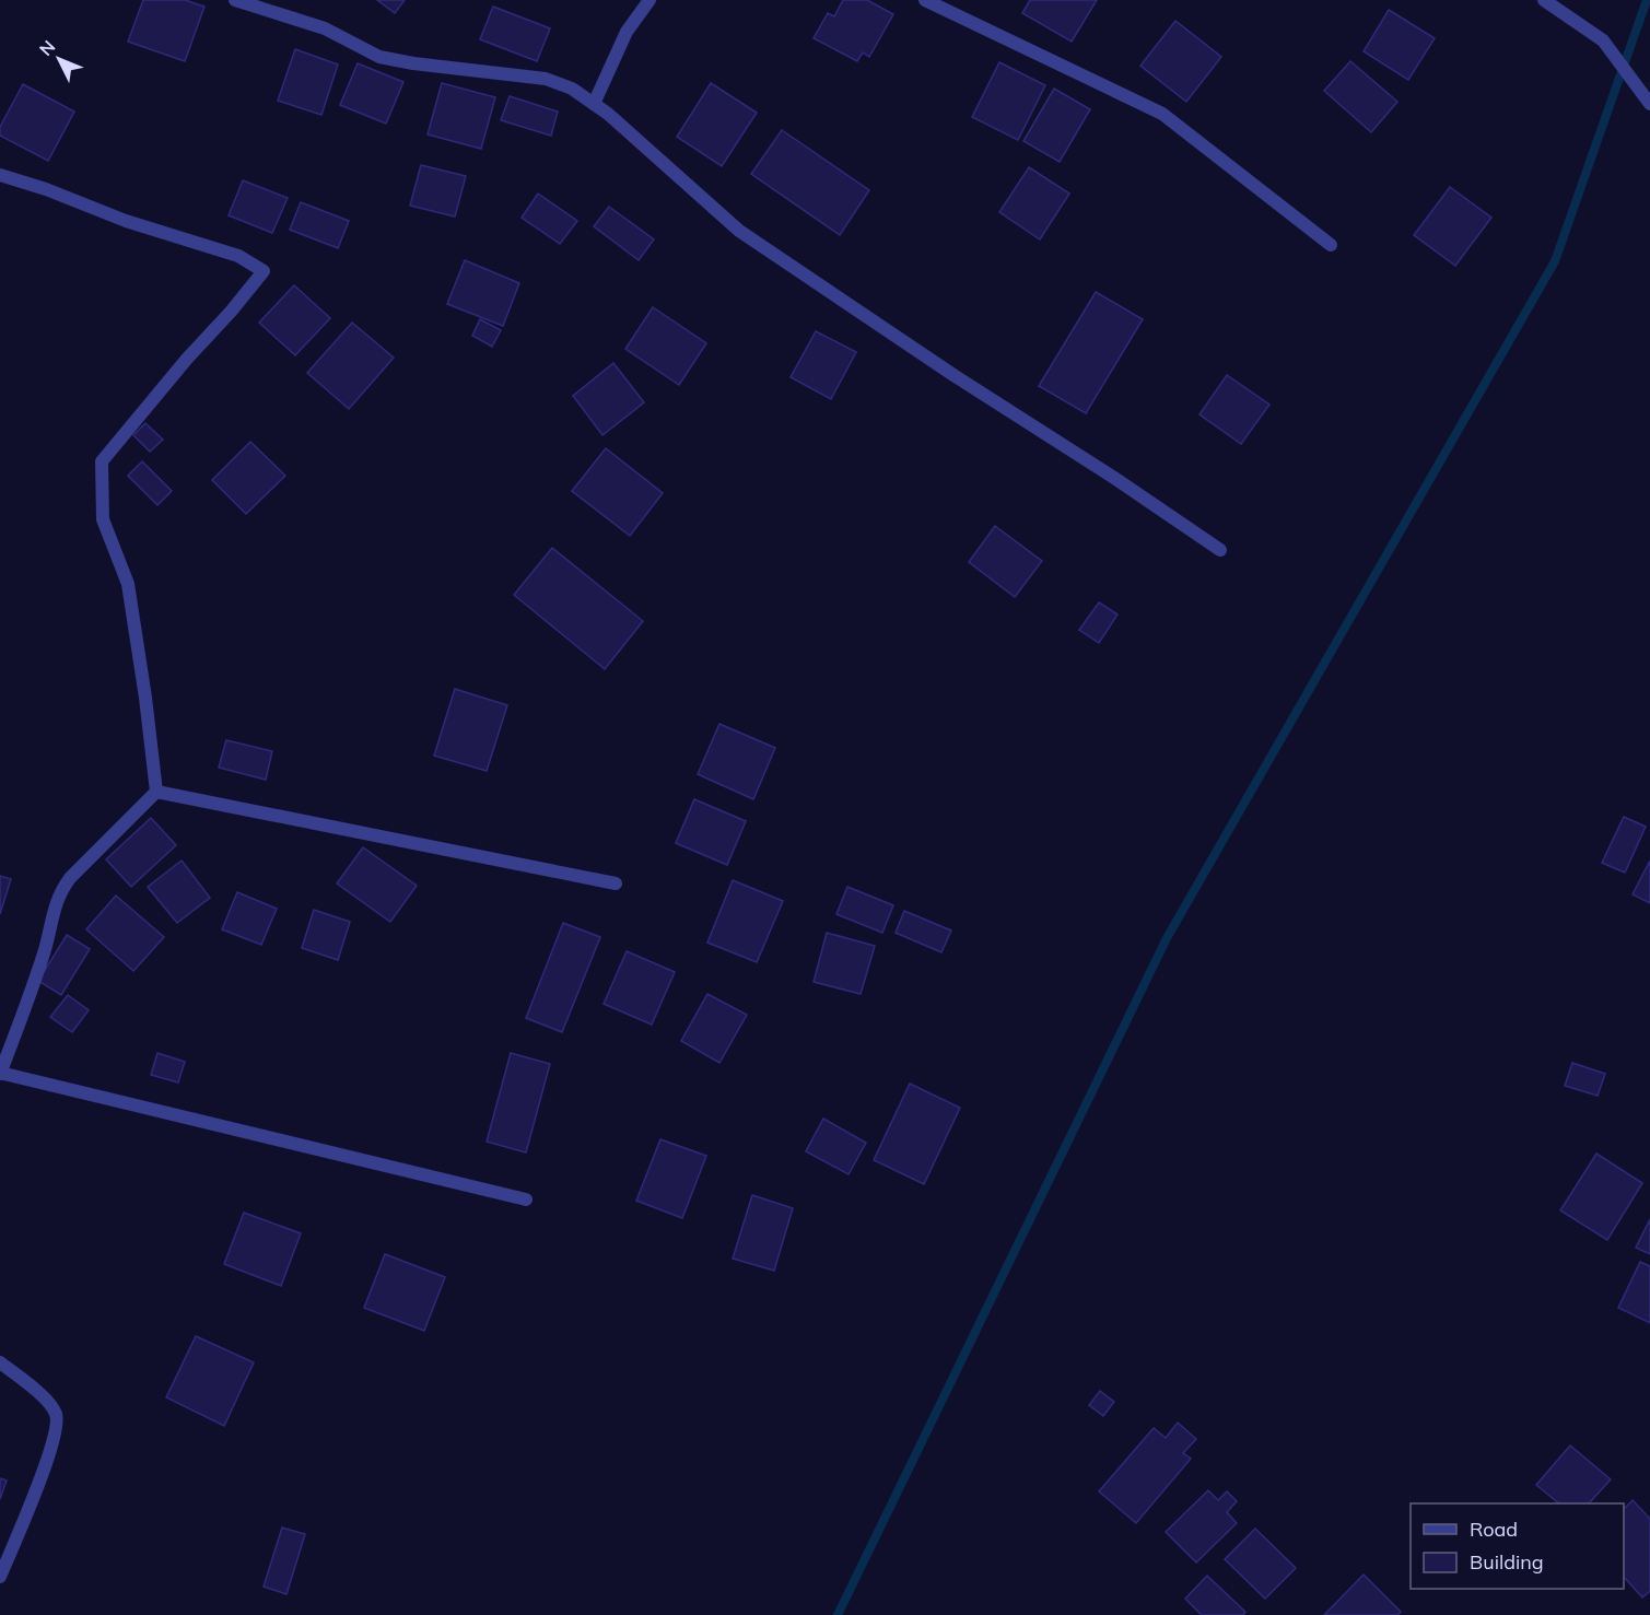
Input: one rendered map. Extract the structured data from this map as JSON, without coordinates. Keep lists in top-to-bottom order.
{
  "legend": ["Road", "Building"],
  "north": "top left"
}
